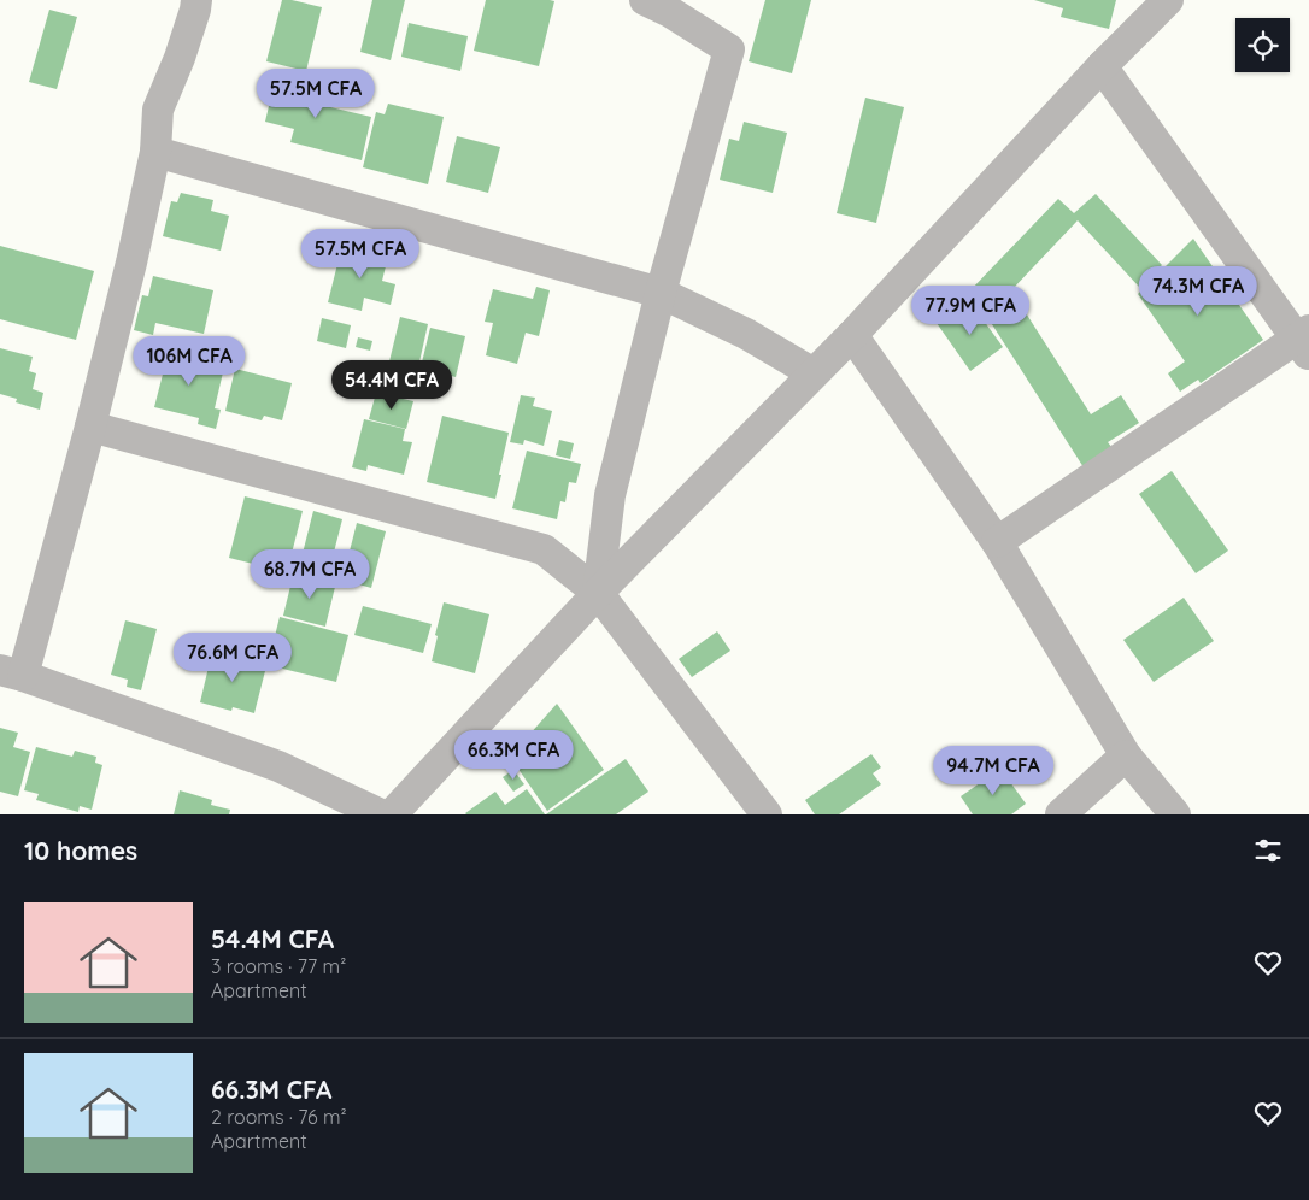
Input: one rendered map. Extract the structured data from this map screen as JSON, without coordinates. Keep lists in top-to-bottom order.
{
  "page": {
    "price": [
      "57.5M CFA",
      "57.5M CFA",
      "74.3M CFA",
      "77.9M CFA",
      "106M CFA",
      "54.4M CFA",
      "68.7M CFA",
      "76.6M CFA",
      "66.3M CFA",
      "94.7M CFA"
    ],
    "heading": "10 homes",
    "list": [
      {
        "name": "54.4M CFA",
        "note": "3 rooms · 77 m² · Apartment"
      },
      {
        "name": "66.3M CFA",
        "note": "2 rooms · 76 m² · Apartment"
      }
    ]
  }
}
